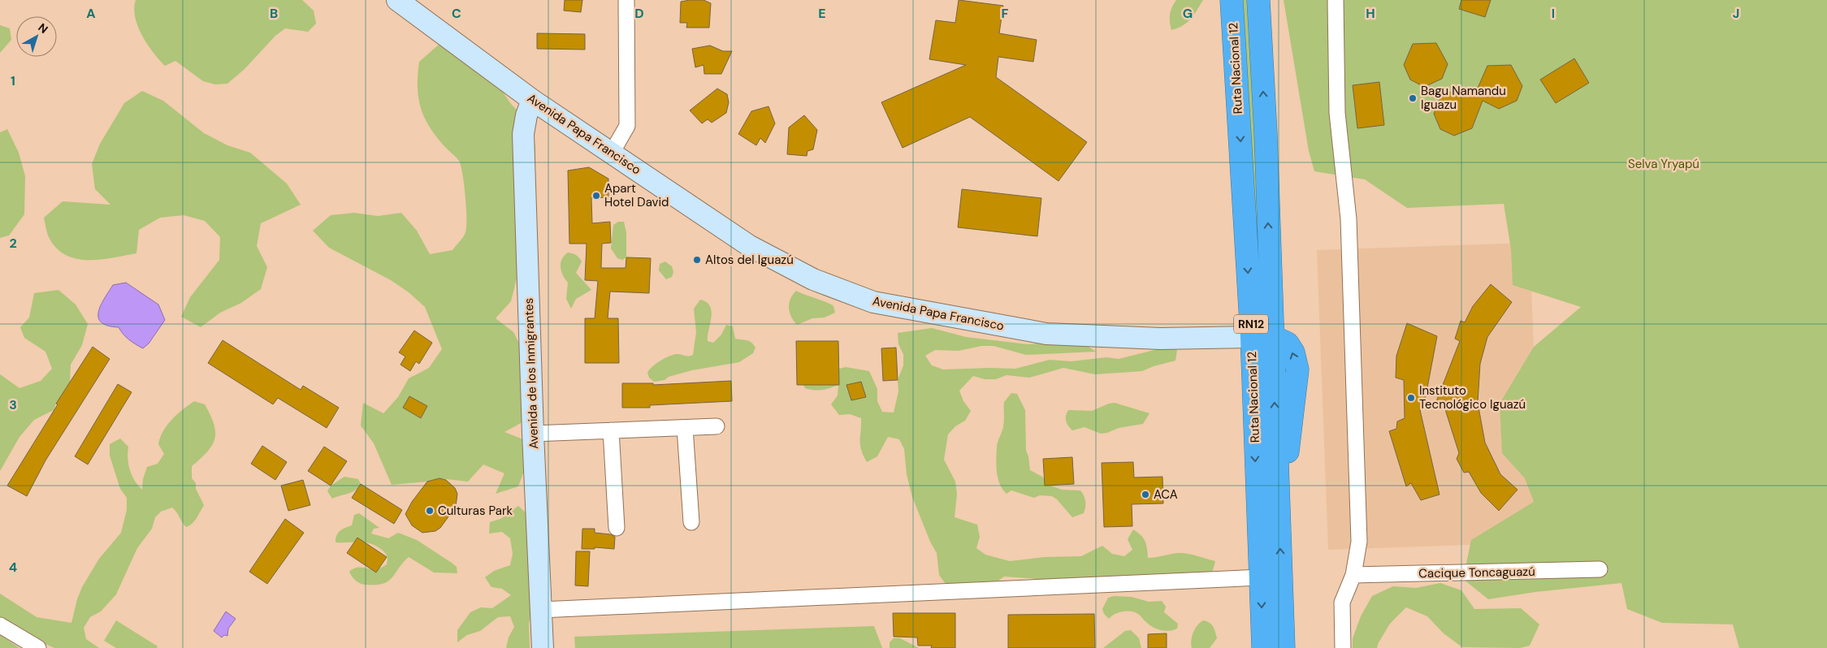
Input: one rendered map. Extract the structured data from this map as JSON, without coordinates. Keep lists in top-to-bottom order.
{
  "streets": {
    "highway": ["Ruta Nacional 12", "RN12"],
    "main road": ["Avenida Papa Francisco", "Avenida de los Inmigrantes"],
    "street": ["Cacique Toncaguazú"]
  },
  "crossings": [
    ["Ruta Nacional 12", "Avenida Papa Francisco"],
    ["Avenida Papa Francisco", "Avenida de los Inmigrantes"]
  ],
  "parks": ["Selva Yryapú"],
  "places": [
    "Bagu Namandu Iguazu",
    "Apart Hotel David",
    "Altos del Iguazú",
    "Instituto Tecnológico Iguazú",
    "ACA",
    "Culturas Park"
  ],
  "north": "top right",
  "grid": {
    "columns": [
      "A",
      "B",
      "C",
      "D",
      "E",
      "F",
      "G",
      "H",
      "I",
      "J"
    ],
    "rows": [
      "1",
      "2",
      "3",
      "4"
    ]
  }
}
